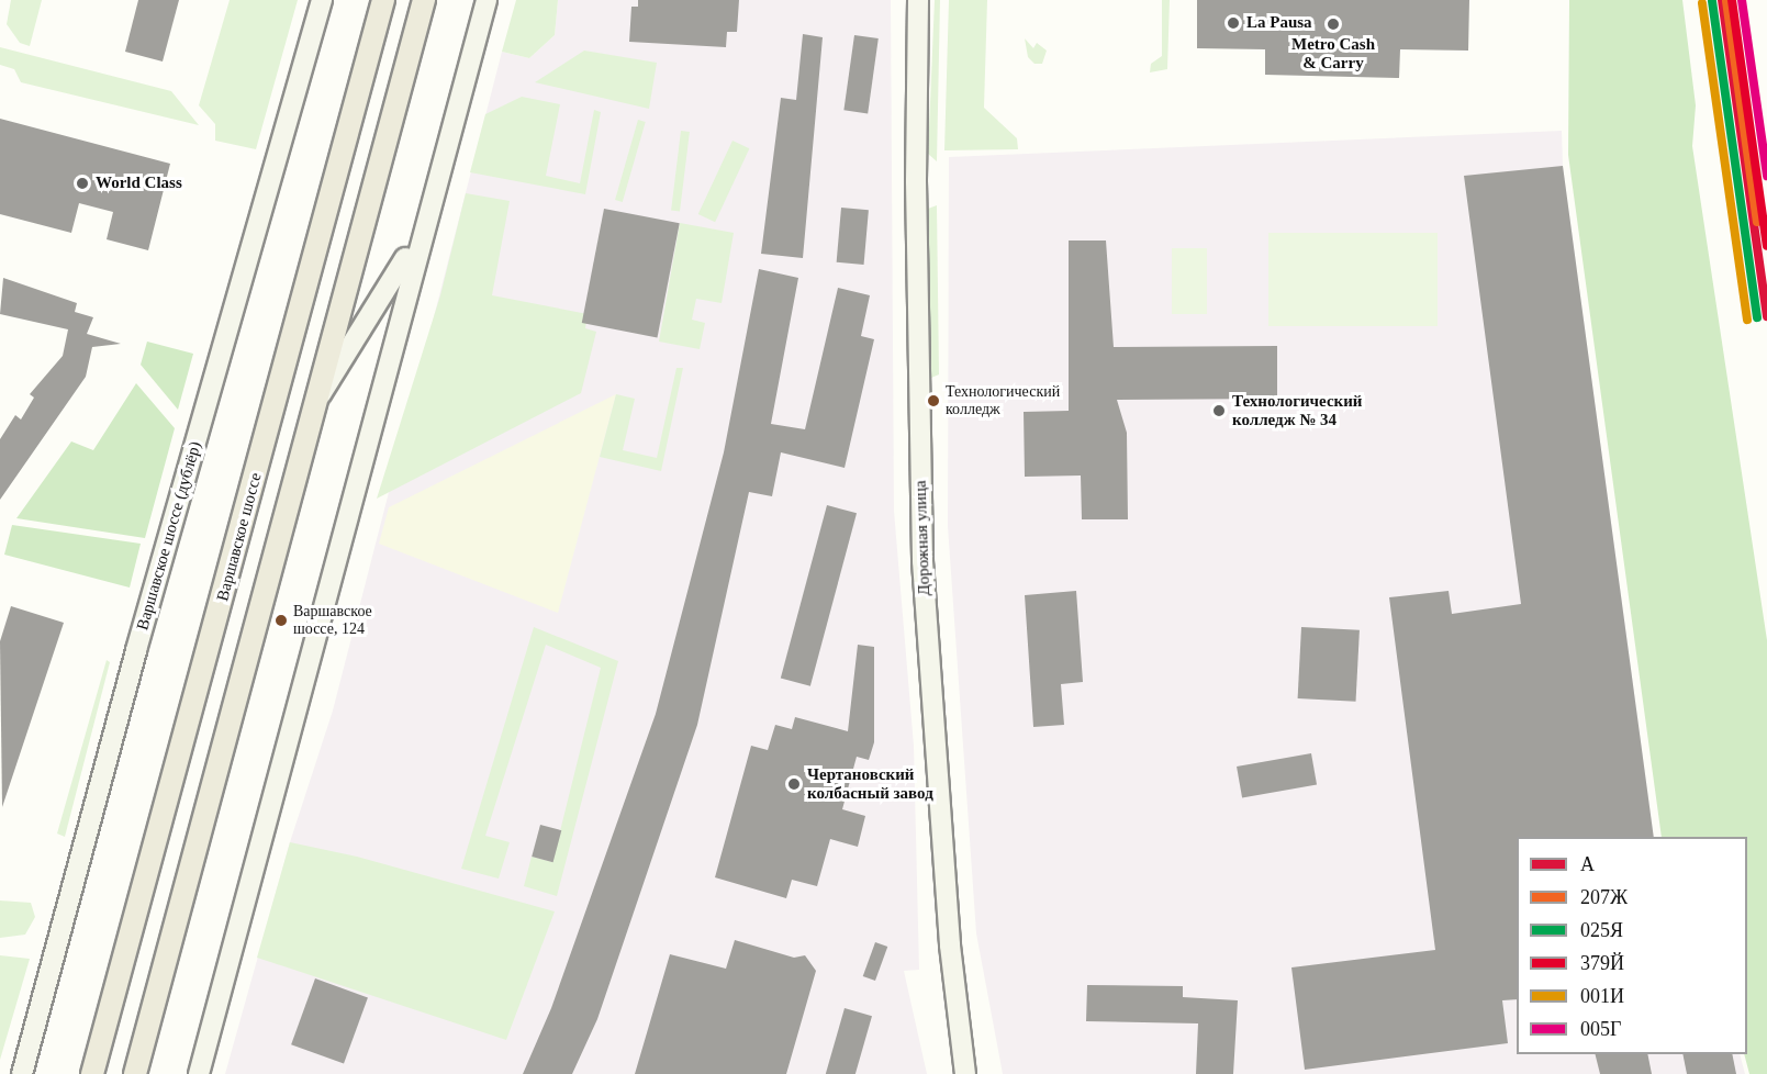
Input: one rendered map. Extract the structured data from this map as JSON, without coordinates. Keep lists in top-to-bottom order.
{
  "streets": {
    "main road": ["Варшавское шоссе (дублёр)", "Варшавское шоссе", "Дорожная улица"]
  },
  "places": [
    "La Pausa",
    "Metro Cash & Carry",
    "World Class",
    "Технологический колледж",
    "Технологический колледж № 34",
    "Варшавское шоссе, 124",
    "Чертановский колбасный завод"
  ],
  "lines": [
    "transit line A",
    "transit line 379Й",
    "transit line 005Г",
    "transit line 207Ж",
    "transit line 025Я",
    "transit line 001И"
  ],
  "legend": [
    "A",
    "207Ж",
    "025Я",
    "379Й",
    "001И",
    "005Г"
  ]
}
